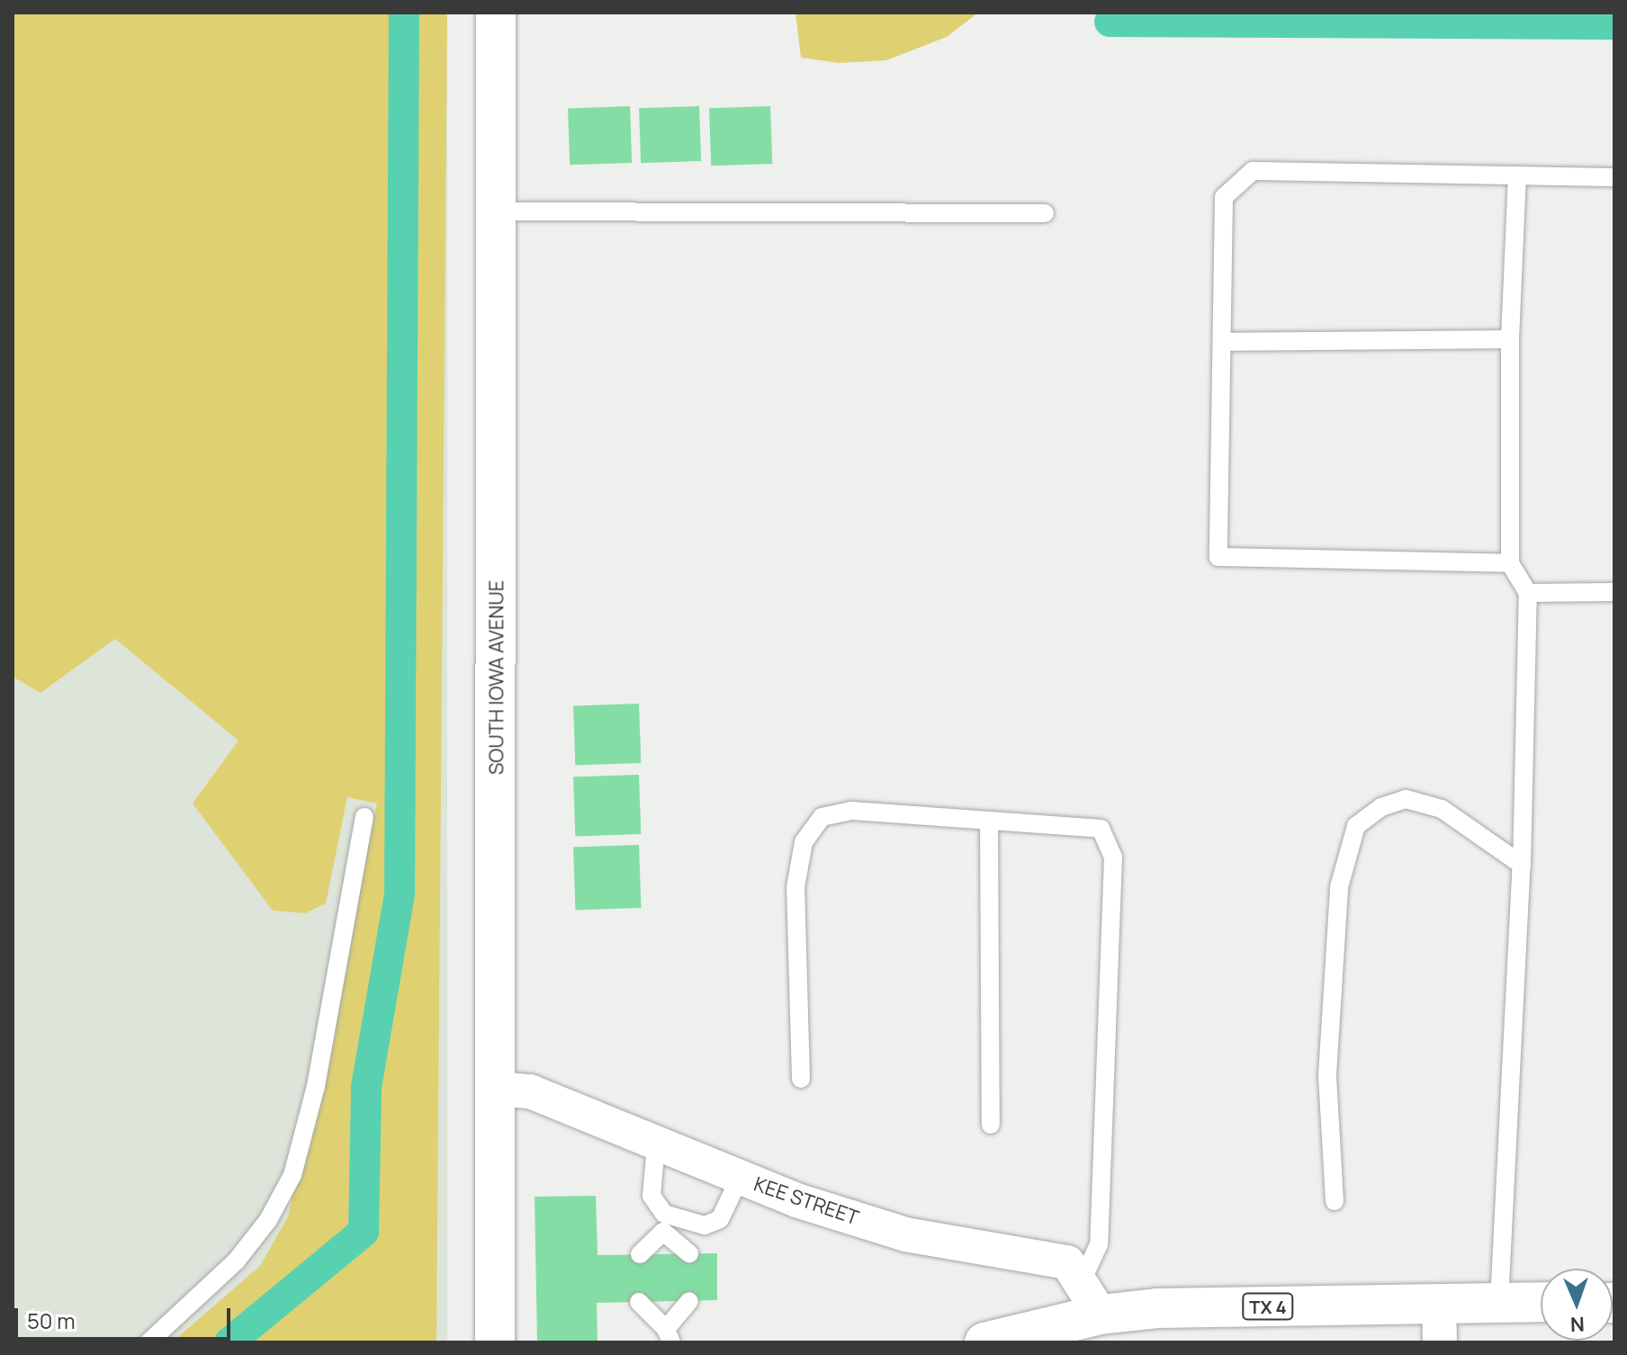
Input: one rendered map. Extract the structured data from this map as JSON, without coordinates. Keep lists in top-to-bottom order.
{
  "streets": {
    "street": ["SOUTH IOWA AVENUE", "KEE STREET", "TX 4"]
  },
  "crossings": [
    ["SOUTH IOWA AVENUE", "KEE STREET"],
    ["KEE STREET", "TX 4"]
  ],
  "scale_bar": "50 m",
  "north": "bottom"
}
